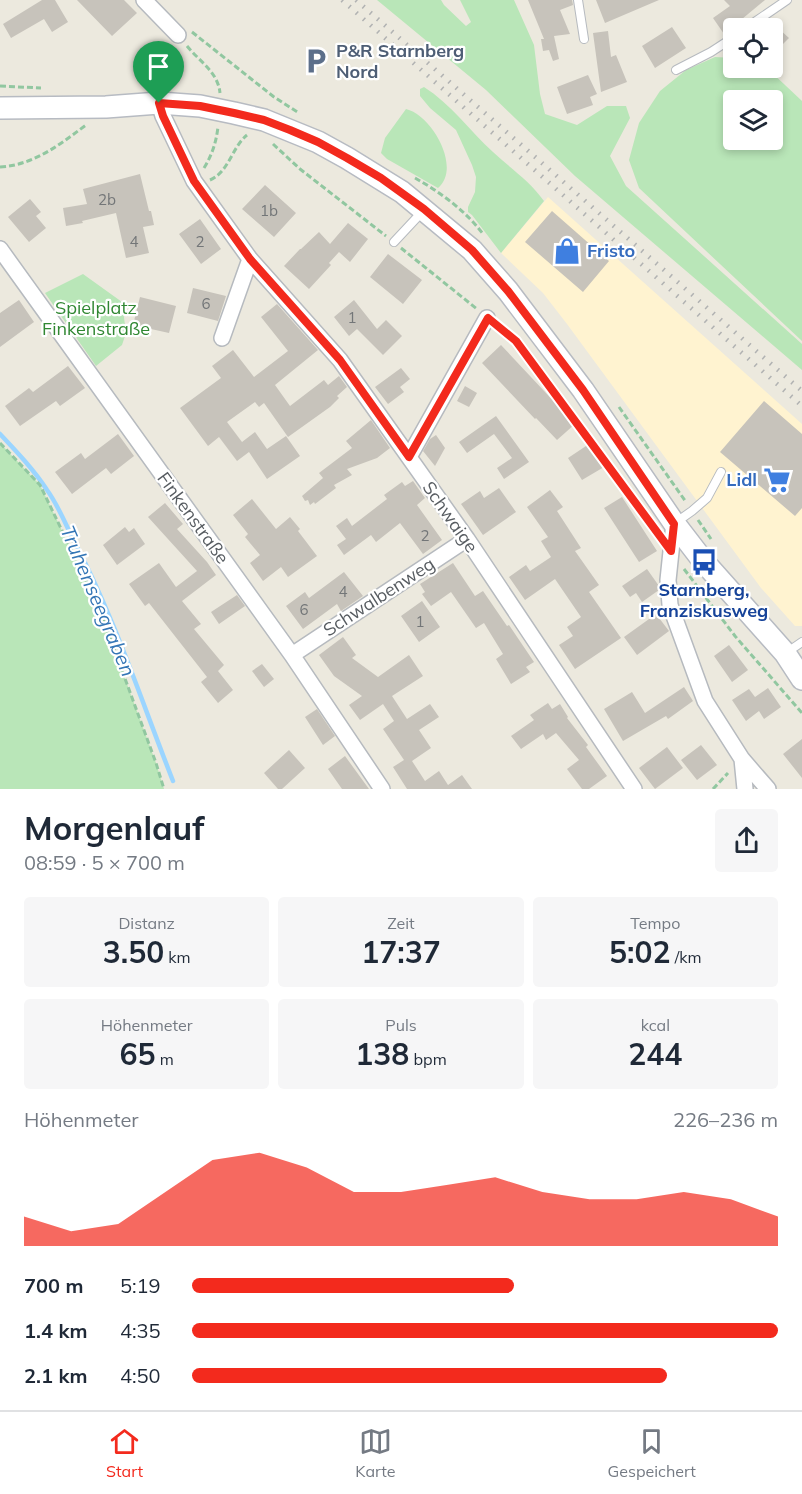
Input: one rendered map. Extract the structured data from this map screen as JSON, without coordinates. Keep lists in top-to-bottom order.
{
  "streets": {
    "street": ["Schwaige", "Finkenstraße", "Schwalbenweg"]
  },
  "crossings": [
    ["Schwaige", "Schwalbenweg"],
    ["Finkenstraße", "Schwalbenweg"]
  ],
  "water": ["Truhenseegraben"],
  "parks": ["Spielplatz Finkenstraße"],
  "places": {
    "parking": ["P&R Starnberg Nord"],
    "shop": ["Fristo"],
    "supermarket": ["Lidl"],
    "bus stop": ["Starnberg, Franziskusweg"]
  },
  "house_numbers": [
    "2b",
    "1b",
    "4",
    "2",
    "6",
    "1",
    "2",
    "4",
    "6",
    "1"
  ],
  "page": {
    "heading": ["Morgenlauf", "08:59 · 5 × 700 m"],
    "stats": [
      ["Distanz", "3.50 km"],
      ["Zeit", "17:37"],
      ["Tempo", "5:02 /km"],
      ["Höhenmeter", "65 m"],
      ["Puls", "138 bpm"],
      ["kcal", "244"]
    ],
    "chart": ["Höhenmeter", "226–236 m"],
    "list": [
      {
        "name": "700 m",
        "note": "5:19"
      },
      {
        "name": "1.4 km",
        "note": "4:35"
      },
      {
        "name": "2.1 km",
        "note": "4:50"
      }
    ],
    "tabs": ["Start", "Karte", "Gespeichert"]
  }
}
